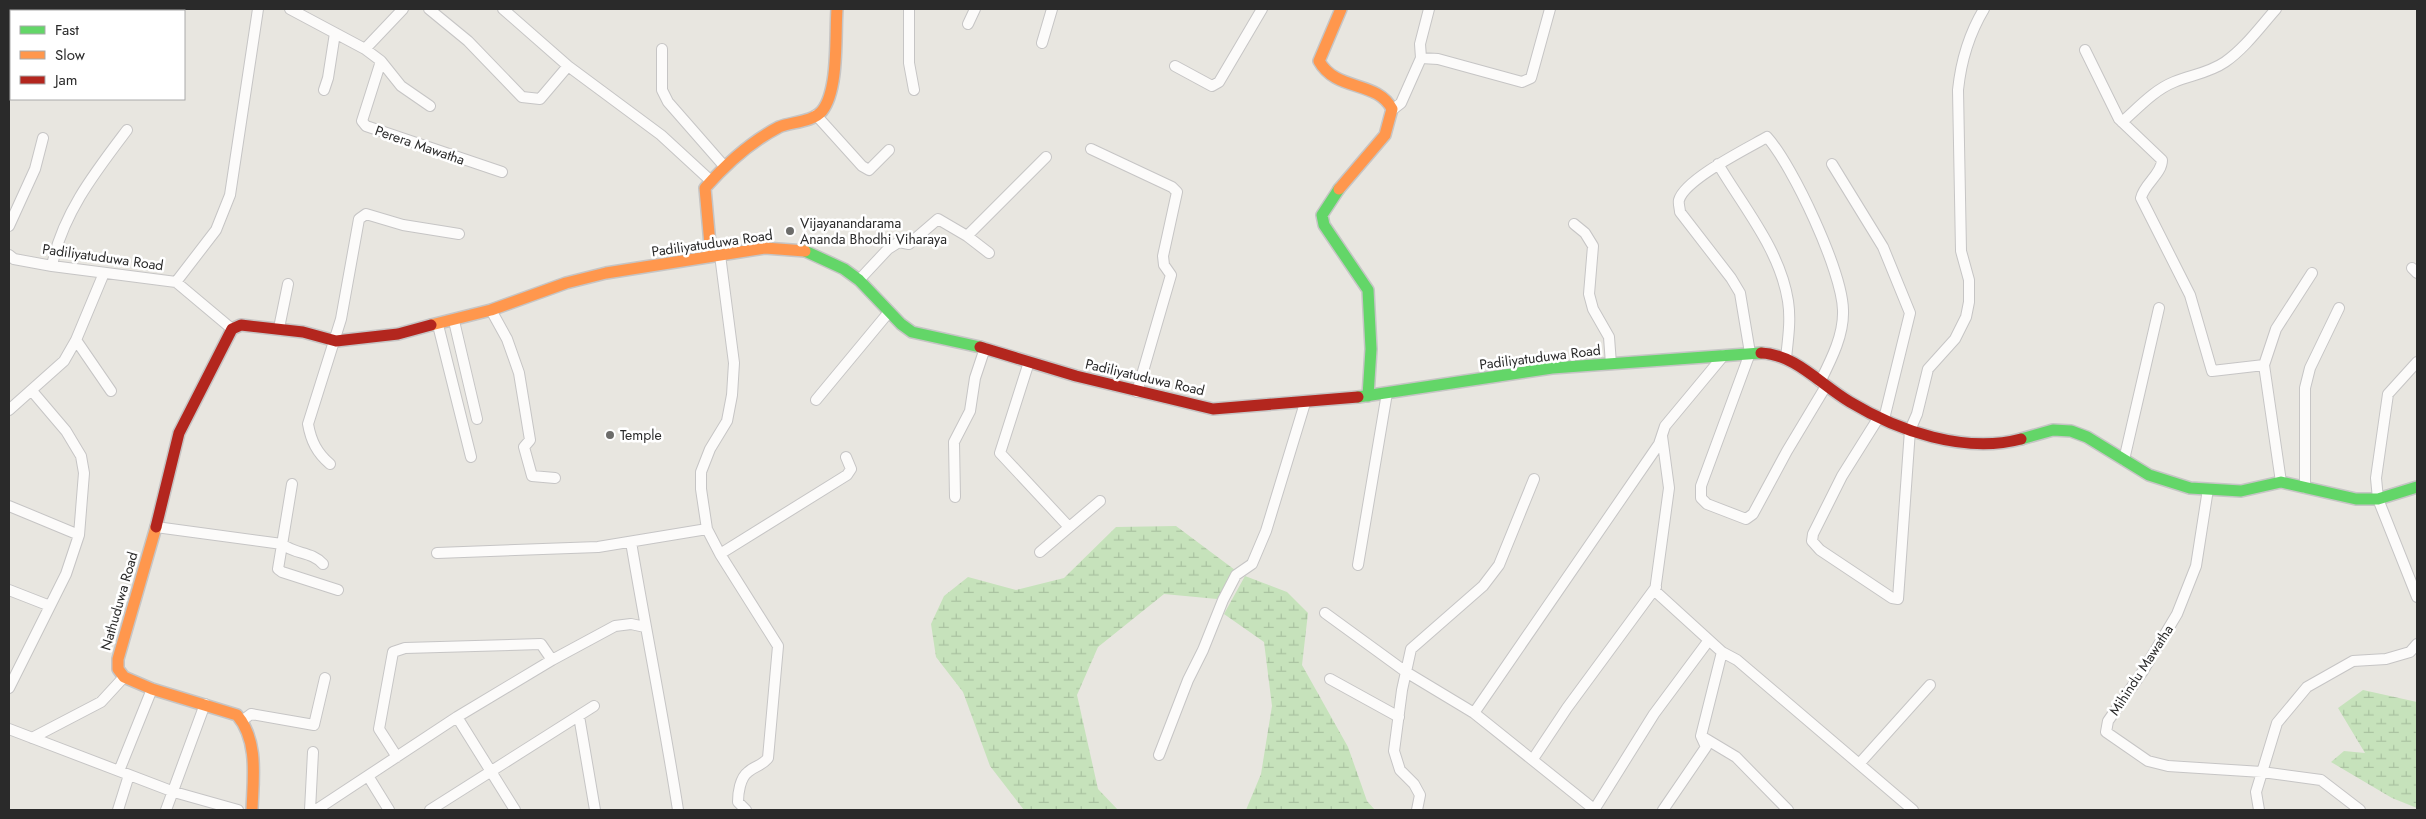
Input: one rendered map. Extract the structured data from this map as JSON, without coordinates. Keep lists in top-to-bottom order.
{
  "streets": {
    "street": [
      "Perera Mawatha",
      "Padiliyatuduwa Road",
      "Nathuduwa Road",
      "Mihindu Mawatha"
    ]
  },
  "crossings": [
    ["Padiliyatuduwa Road", "Nathuduwa Road"],
    ["Padiliyatuduwa Road", "Mihindu Mawatha"]
  ],
  "places": ["Vijayanandarama Ananda Bhodhi Viharaya", "Temple"],
  "legend": ["Fast", "Slow", "Jam"]
}
